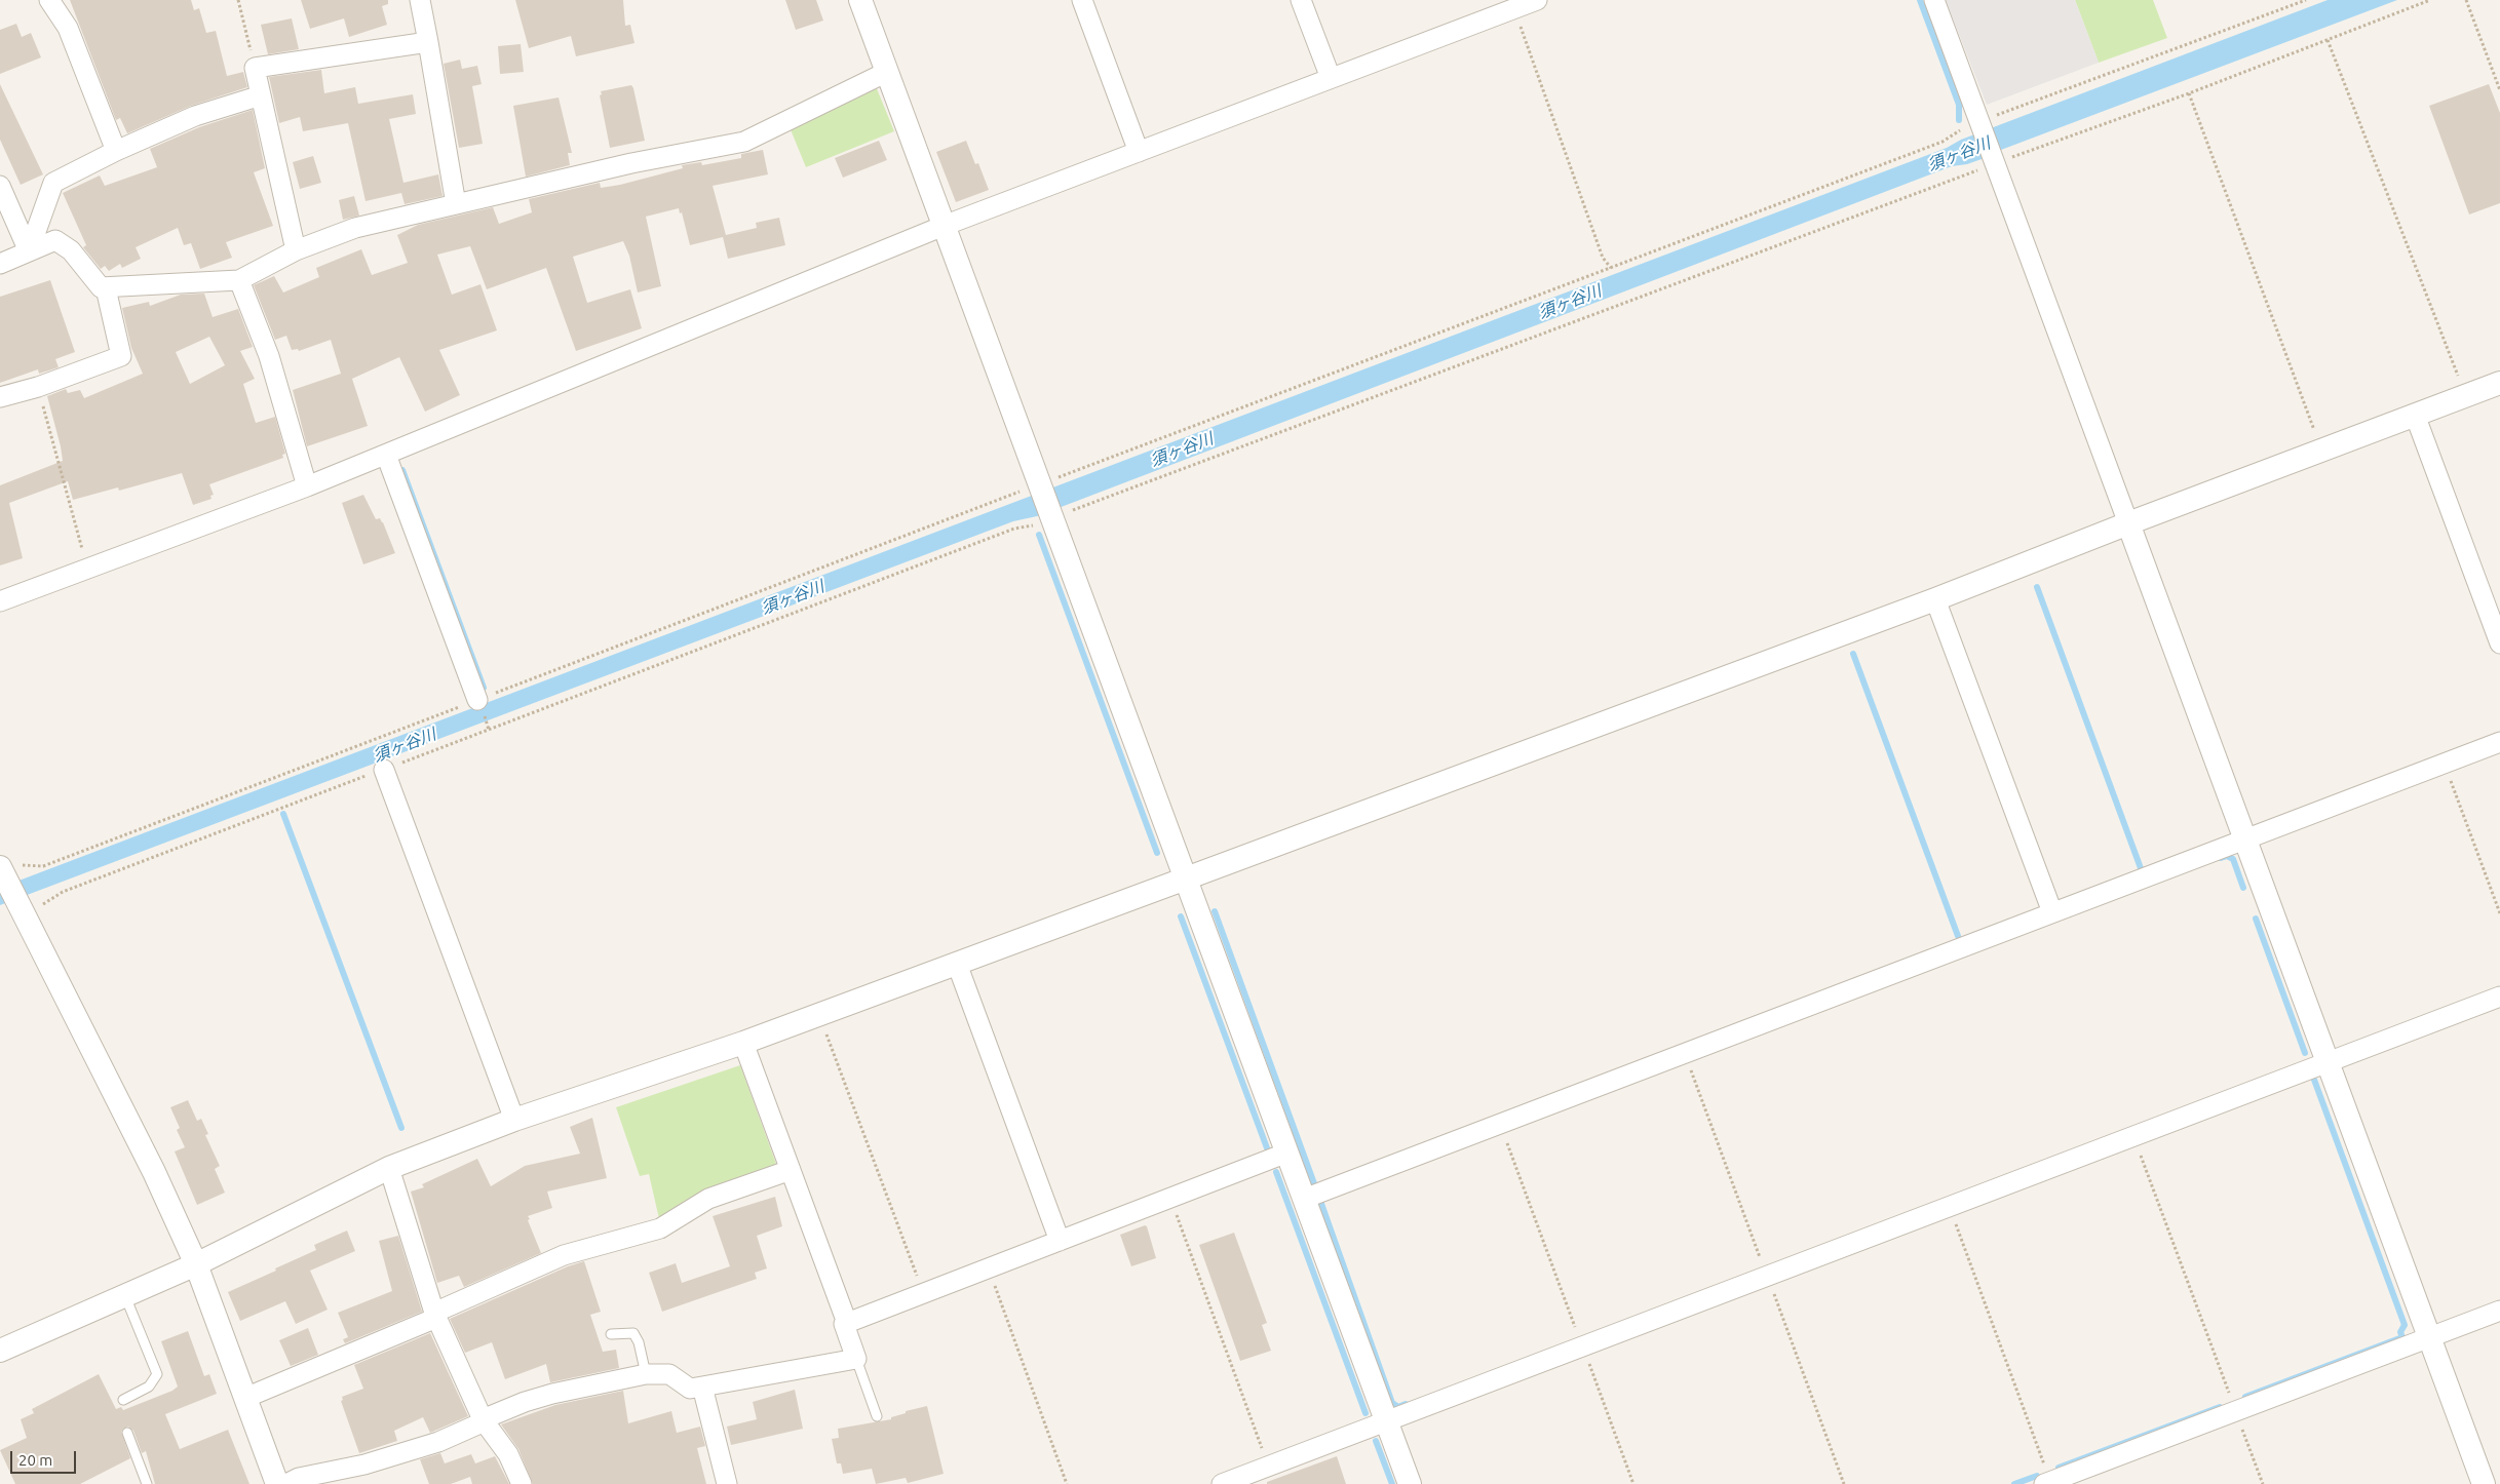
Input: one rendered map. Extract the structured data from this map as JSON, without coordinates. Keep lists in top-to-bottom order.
{
  "water": ["須ヶ谷川"],
  "scale_bar": "20 m"
}
